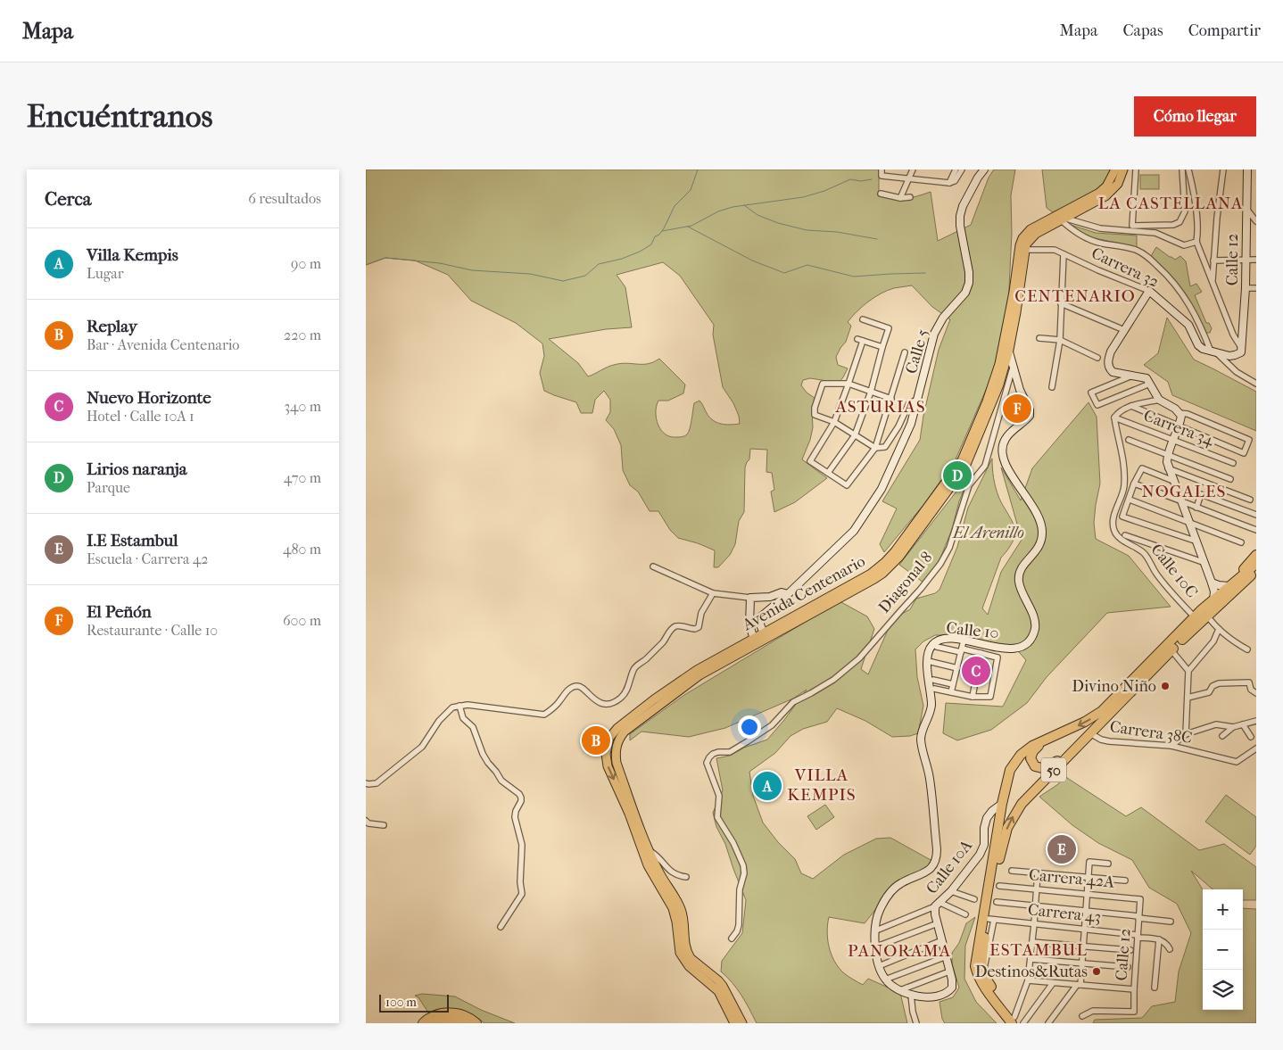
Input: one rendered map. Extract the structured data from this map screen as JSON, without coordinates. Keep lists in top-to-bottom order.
{
  "streets": {
    "highway": ["50"],
    "main road": ["Avenida Centenario"],
    "street": [
      "Calle 12",
      "Carrera 32",
      "Calle 5",
      "Carrera 34",
      "Calle 10C",
      "Diagonal 8",
      "Calle 10",
      "Carrera 38C",
      "Calle 10A",
      "Carrera 42A",
      "Carrera 43"
    ]
  },
  "crossings": [
    ["Calle 12", "Carrera 42A"],
    ["Calle 12", "Carrera 43"],
    ["Calle 5", "Avenida Centenario"],
    ["Carrera 34", "Calle 10C"],
    ["Calle 10C", "50"],
    ["Diagonal 8", "Calle 10"],
    ["Avenida Centenario", "Calle 10"],
    ["Calle 10", "Calle 10A"],
    ["Carrera 38C", "50"],
    ["50", "Calle 10A"],
    ["50", "Carrera 43"]
  ],
  "districts": [
    "LA CASTELLANA",
    "CENTENARIO",
    "ASTURIAS",
    "NOGALES",
    "VILLA KEMPIS",
    "ESTAMBUL",
    "PANORAMA"
  ],
  "parks": ["El Arenillo"],
  "places": ["Divino Niño", "Destinos&Rutas"],
  "scale_bar": "100 m",
  "page": {
    "header": "Mapa",
    "nav": ["Mapa", "Capas", "Compartir"],
    "buttons": "Cómo llegar",
    "title": "Encuéntranos",
    "heading": ["Cerca", "6 resultados"],
    "list": [
      {
        "mark": "A",
        "name": "Villa Kempis",
        "note": "Lugar",
        "value": "90 m"
      },
      {
        "mark": "B",
        "name": "Replay",
        "note": "Bar · Avenida Centenario",
        "value": "220 m"
      },
      {
        "mark": "C",
        "name": "Nuevo Horizonte",
        "note": "Hotel · Calle 10A 1",
        "value": "340 m"
      },
      {
        "mark": "D",
        "name": "Lirios naranja",
        "note": "Parque",
        "value": "470 m"
      },
      {
        "mark": "E",
        "name": "I.E Estambul",
        "note": "Escuela · Carrera 42",
        "value": "480 m"
      },
      {
        "mark": "F",
        "name": "El Peñón",
        "note": "Restaurante · Calle 10",
        "value": "600 m"
      }
    ],
    "pins": [
      "F",
      "D",
      "C",
      "B",
      "A",
      "E"
    ],
    "map_buttons": ["+", "−"],
    "scale": "100 m"
  }
}
